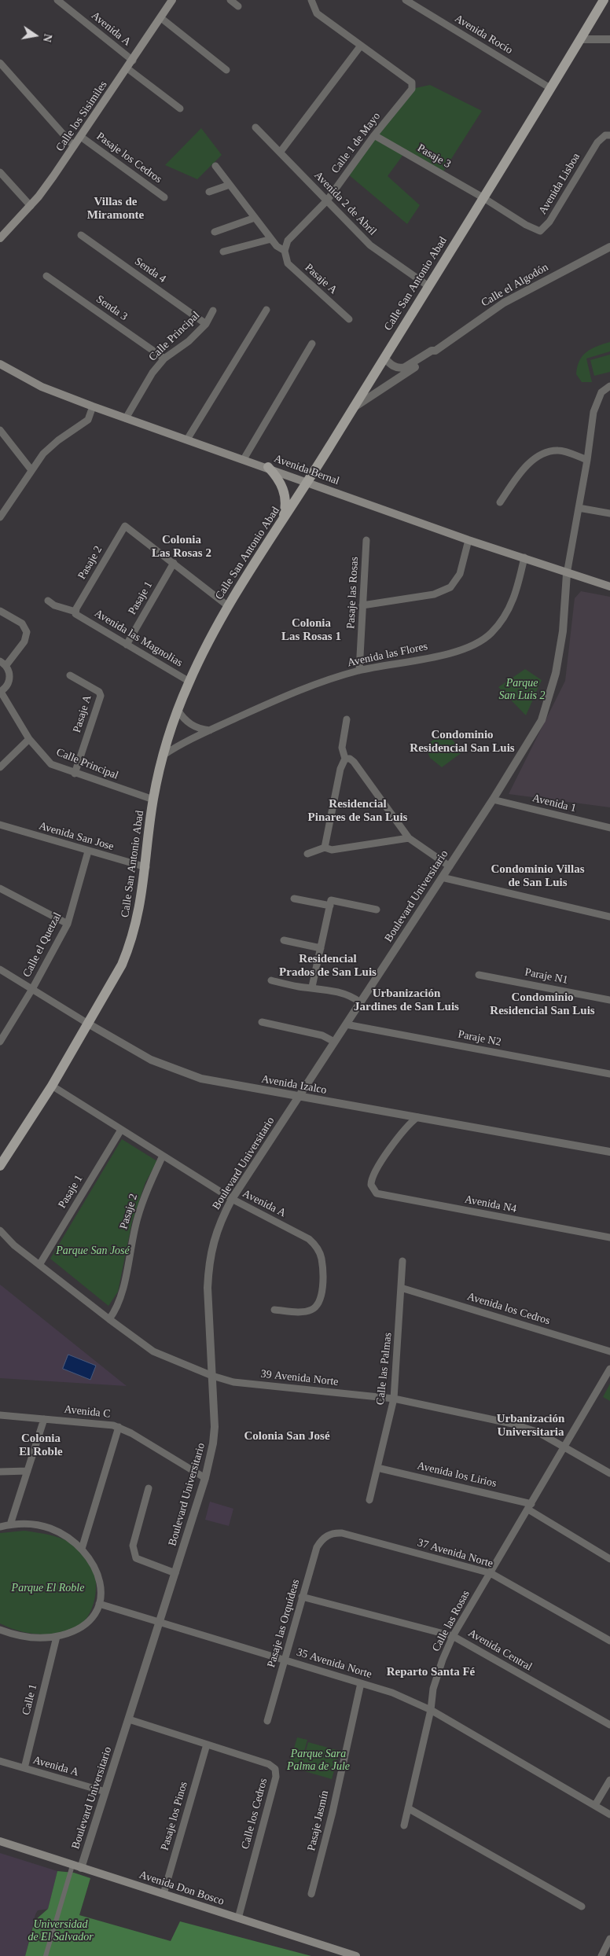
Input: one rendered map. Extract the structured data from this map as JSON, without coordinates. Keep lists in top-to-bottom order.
{
  "streets": {
    "main road": [
      "Calle los Sisimiles",
      "Calle San Antonio Abad",
      "Avenida Bernal",
      "Avenida Don Bosco"
    ],
    "street": [
      "Avenida A",
      "Avenida Rocío",
      "Calle 1 de Mayo",
      "Pasaje 3",
      "Pasaje los Cedros",
      "Avenida Lisboa",
      "Avenida 2 de Abril",
      "Senda 4",
      "Pasaje A",
      "Calle el Algodón",
      "Senda 3",
      "Calle Principal",
      "Pasaje 2",
      "Pasaje las Rosas",
      "Pasaje 1",
      "Avenida las Magnolias",
      "Avenida las Flores",
      "Avenida 1",
      "Avenida San Jose",
      "Boulevard Universitario",
      "Calle el Quetzal",
      "Paraje N1",
      "Paraje N2",
      "Avenida Izalco",
      "Avenida N4",
      "Avenida los Cedros",
      "Calle las Palmas",
      "39 Avenida Norte",
      "Avenida C",
      "Avenida los Lirios",
      "37 Avenida Norte",
      "Calle las Rosas",
      "Pasaje las Orquídeas",
      "Avenida Central",
      "35 Avenida Norte",
      "Calle 1",
      "Calle los Cedros",
      "Pasaje los Pinos",
      "Pasaje Jasmín"
    ]
  },
  "crossings": [
    ["Avenida A", "Calle los Sisimiles"],
    ["Avenida A", "Calle San Antonio Abad"],
    ["Avenida A", "Pasaje 2"],
    ["Avenida A", "Pasaje 1"],
    ["Avenida A", "Boulevard Universitario"],
    ["Avenida A", "Calle 1"],
    ["Avenida Rocío", "Calle San Antonio Abad"],
    ["Calle los Sisimiles", "Pasaje los Cedros"],
    ["Calle 1 de Mayo", "Pasaje 3"],
    ["Calle 1 de Mayo", "Avenida 2 de Abril"],
    ["Calle 1 de Mayo", "Pasaje A"],
    ["Pasaje 3", "Avenida Lisboa"],
    ["Pasaje 3", "Calle San Antonio Abad"],
    ["Avenida Lisboa", "Calle San Antonio Abad"],
    ["Avenida 2 de Abril", "Calle San Antonio Abad"],
    ["Senda 4", "Calle Principal"],
    ["Pasaje A", "Calle Principal"],
    ["Calle San Antonio Abad", "Calle el Algodón"],
    ["Calle San Antonio Abad", "Calle Principal"],
    ["Calle San Antonio Abad", "Avenida Bernal"],
    ["Calle San Antonio Abad", "Avenida las Magnolias"],
    ["Calle San Antonio Abad", "Avenida las Flores"],
    ["Calle San Antonio Abad", "Avenida San Jose"],
    ["Calle San Antonio Abad", "Avenida Izalco"],
    ["Senda 3", "Calle Principal"],
    ["Calle Principal", "Avenida Bernal"],
    ["Avenida Bernal", "Avenida las Flores"],
    ["Avenida Bernal", "Boulevard Universitario"],
    ["Pasaje 2", "Pasaje 1"],
    ["Pasaje 2", "Avenida las Magnolias"],
    ["Pasaje 2", "39 Avenida Norte"],
    ["Pasaje las Rosas", "Avenida las Flores"],
    ["Pasaje 1", "Avenida las Magnolias"],
    ["Pasaje 1", "39 Avenida Norte"],
    ["Avenida 1", "Boulevard Universitario"],
    ["Avenida San Jose", "Calle el Quetzal"],
    ["Boulevard Universitario", "Paraje N2"],
    ["Boulevard Universitario", "Avenida Izalco"],
    ["Boulevard Universitario", "39 Avenida Norte"],
    ["Boulevard Universitario", "Avenida C"],
    ["Boulevard Universitario", "35 Avenida Norte"],
    ["Boulevard Universitario", "Avenida Don Bosco"],
    ["Calle el Quetzal", "Avenida Izalco"],
    ["Avenida Izalco", "Avenida N4"],
    ["Avenida los Cedros", "Calle las Palmas"],
    ["Calle las Palmas", "39 Avenida Norte"],
    ["Calle las Palmas", "Avenida los Lirios"],
    ["39 Avenida Norte", "Calle las Rosas"],
    ["Avenida los Lirios", "Calle las Rosas"],
    ["37 Avenida Norte", "Calle las Rosas"],
    ["37 Avenida Norte", "Pasaje las Orquídeas"],
    ["Calle las Rosas", "Avenida Central"],
    ["Calle las Rosas", "35 Avenida Norte"],
    ["Pasaje las Orquídeas", "Avenida Central"],
    ["Pasaje las Orquídeas", "35 Avenida Norte"],
    ["35 Avenida Norte", "Pasaje Jasmín"],
    ["Calle los Cedros", "Pasaje los Pinos"],
    ["Calle los Cedros", "Avenida Don Bosco"],
    ["Pasaje los Pinos", "Avenida Don Bosco"]
  ],
  "districts": [
    "Villas de Miramonte",
    "Colonia Las Rosas 2",
    "Colonia Las Rosas 1",
    "Condominio Residencial San Luis",
    "Residencial Pinares de San Luis",
    "Condominio Villas de San Luis",
    "Residencial Prados de San Luis",
    "Urbanización Jardines de San Luis",
    "Condominio Residencial San Luis",
    "Urbanización Universitaria",
    "Colonia San José",
    "Colonia El Roble",
    "Reparto Santa Fé"
  ],
  "parks": [
    "Parque San Luis 2",
    "Parque San José",
    "Parque El Roble",
    "Parque Sara Palma de Jule",
    "Universidad de El Salvador"
  ],
  "north": "right"
}
